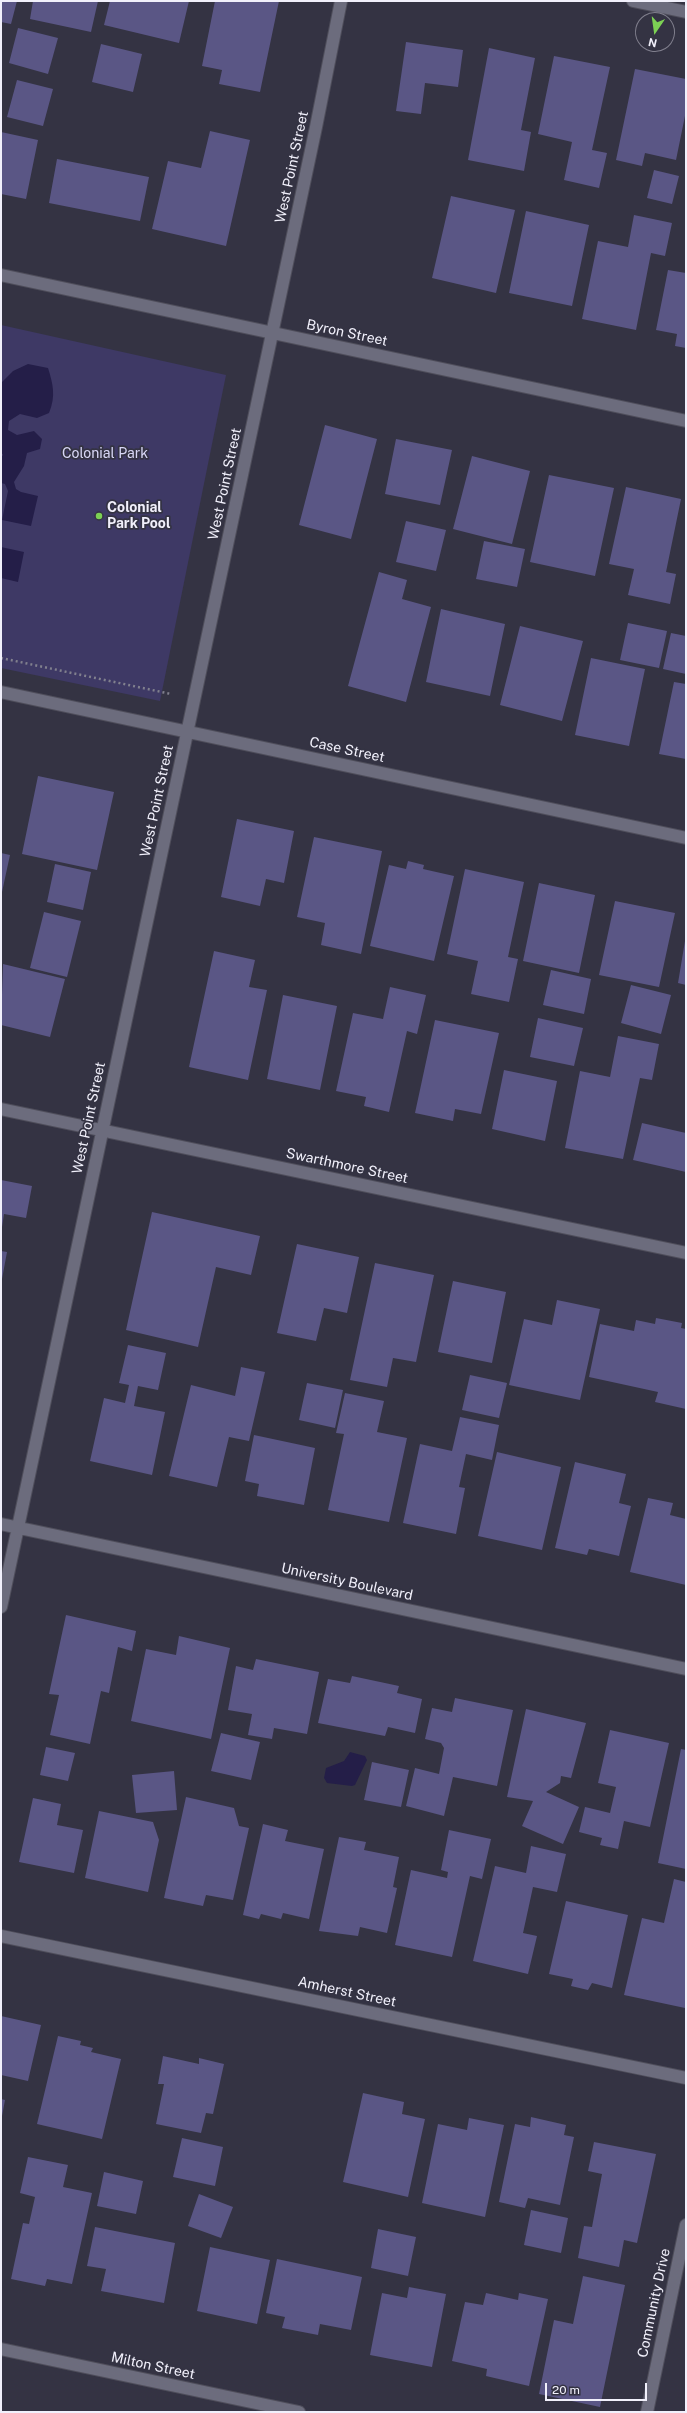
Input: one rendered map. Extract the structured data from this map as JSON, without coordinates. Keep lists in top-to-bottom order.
{
  "streets": {
    "street": [
      "West Point Street",
      "Byron Street",
      "Case Street",
      "Swarthmore Street",
      "University Boulevard",
      "Amherst Street",
      "Community Drive",
      "Milton Street"
    ]
  },
  "crossings": [
    ["West Point Street", "Byron Street"],
    ["West Point Street", "Case Street"],
    ["West Point Street", "Swarthmore Street"],
    ["West Point Street", "University Boulevard"]
  ],
  "parks": ["Colonial Park"],
  "places": ["Colonial Park Pool"],
  "scale_bar": "20 m",
  "north": "bottom"
}
